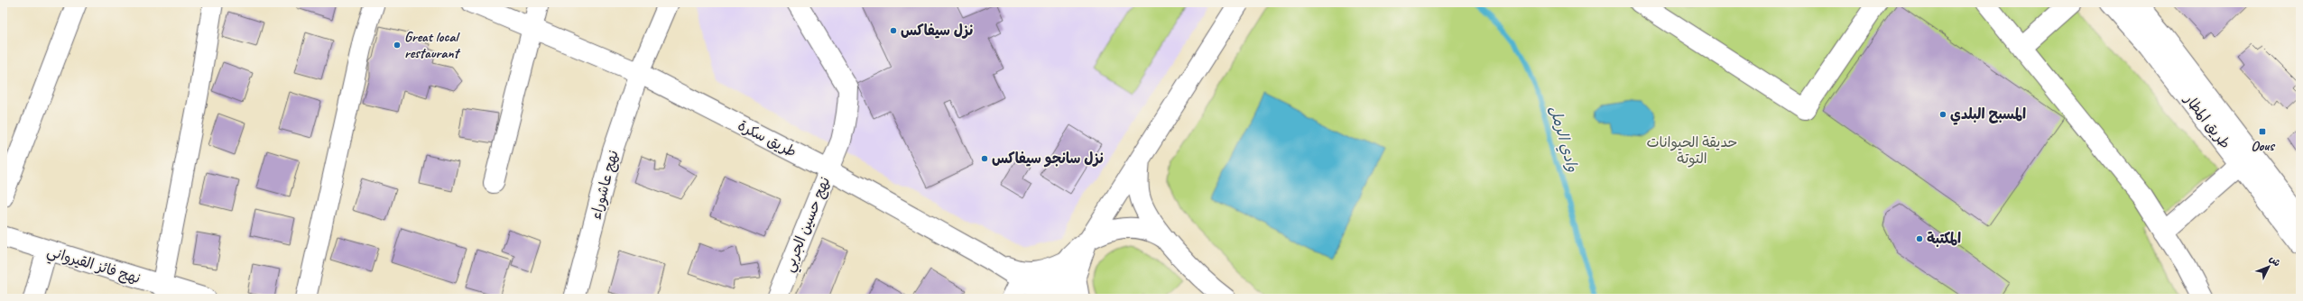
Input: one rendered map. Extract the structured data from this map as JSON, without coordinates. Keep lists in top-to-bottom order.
{
  "streets": {
    "street": [
      "طريق المطار",
      "طريق سكرة",
      "نهج عاشوراء",
      "نهج حسين الجربي",
      "نهج فائز القيرواني"
    ]
  },
  "crossings": [
    ["طريق سكرة", "نهج عاشوراء"],
    ["طريق سكرة", "نهج حسين الجربي"]
  ],
  "water": ["وادي الرمل"],
  "parks": ["حديقة الحيوانات التوتة"],
  "places": {
    "other": [
      "نزل سيفاكس",
      "Great local restaurant",
      "المسبح البلدي",
      "نزل سانجو سيفاكس",
      "المكتبة"
    ],
    "transit": ["Oous"]
  },
  "north": "top right"
}
